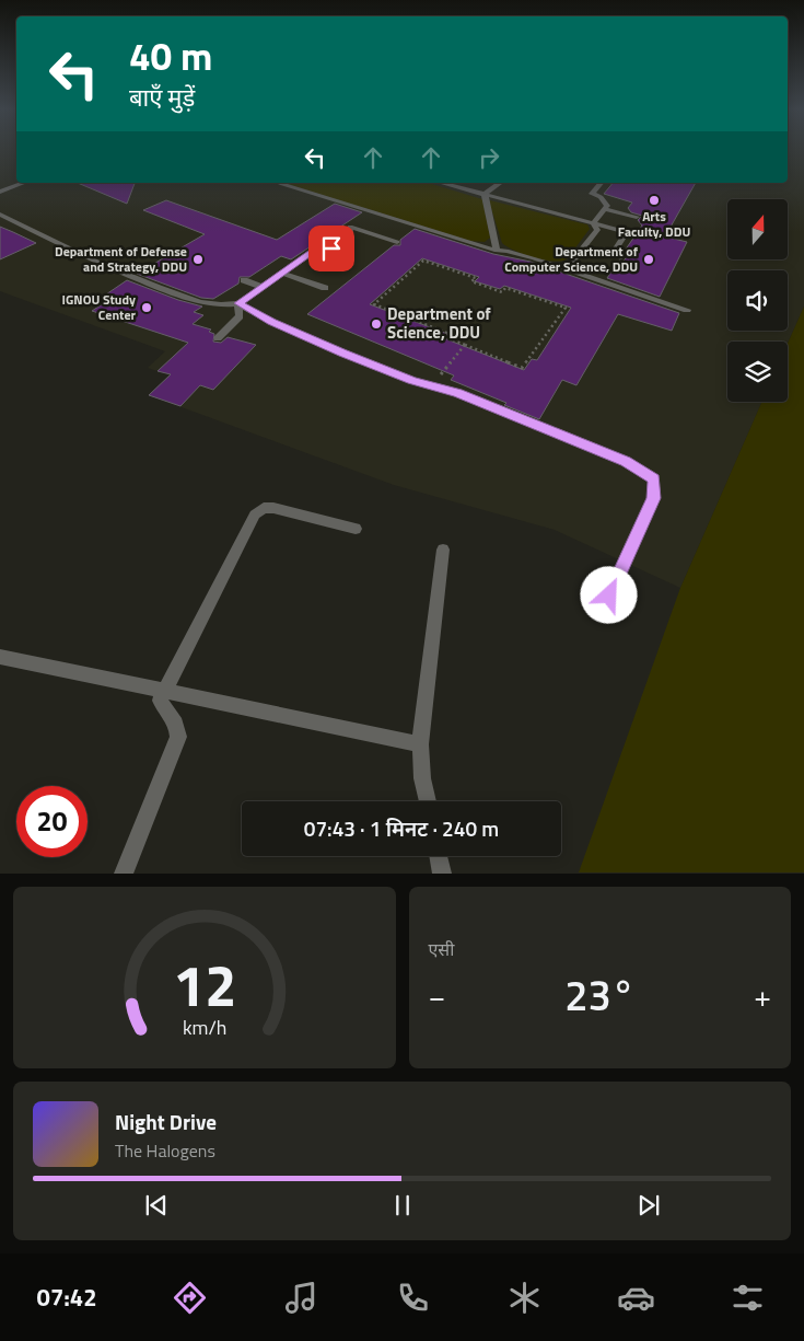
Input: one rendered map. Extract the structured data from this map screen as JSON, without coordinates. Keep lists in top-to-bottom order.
{
  "places": [
    "Arts Faculty, DDU",
    "Department of Defense and Strategy, DDU",
    "Department of Computer Science, DDU",
    "IGNOU Study Center",
    "Department of Science, DDU"
  ],
  "north": "top",
  "page": {
    "turn": ["40 m", "बाएँ मुड़ें"],
    "limit": "20",
    "trip": "07:43 · 1 मिनट · 240 m",
    "tile": "एसी",
    "heat": ["−", "23°", "+"],
    "song": ["Night Drive", "The Halogens"],
    "tabs": "07:42",
    "gauge": ["12", "km/h"]
  }
}
